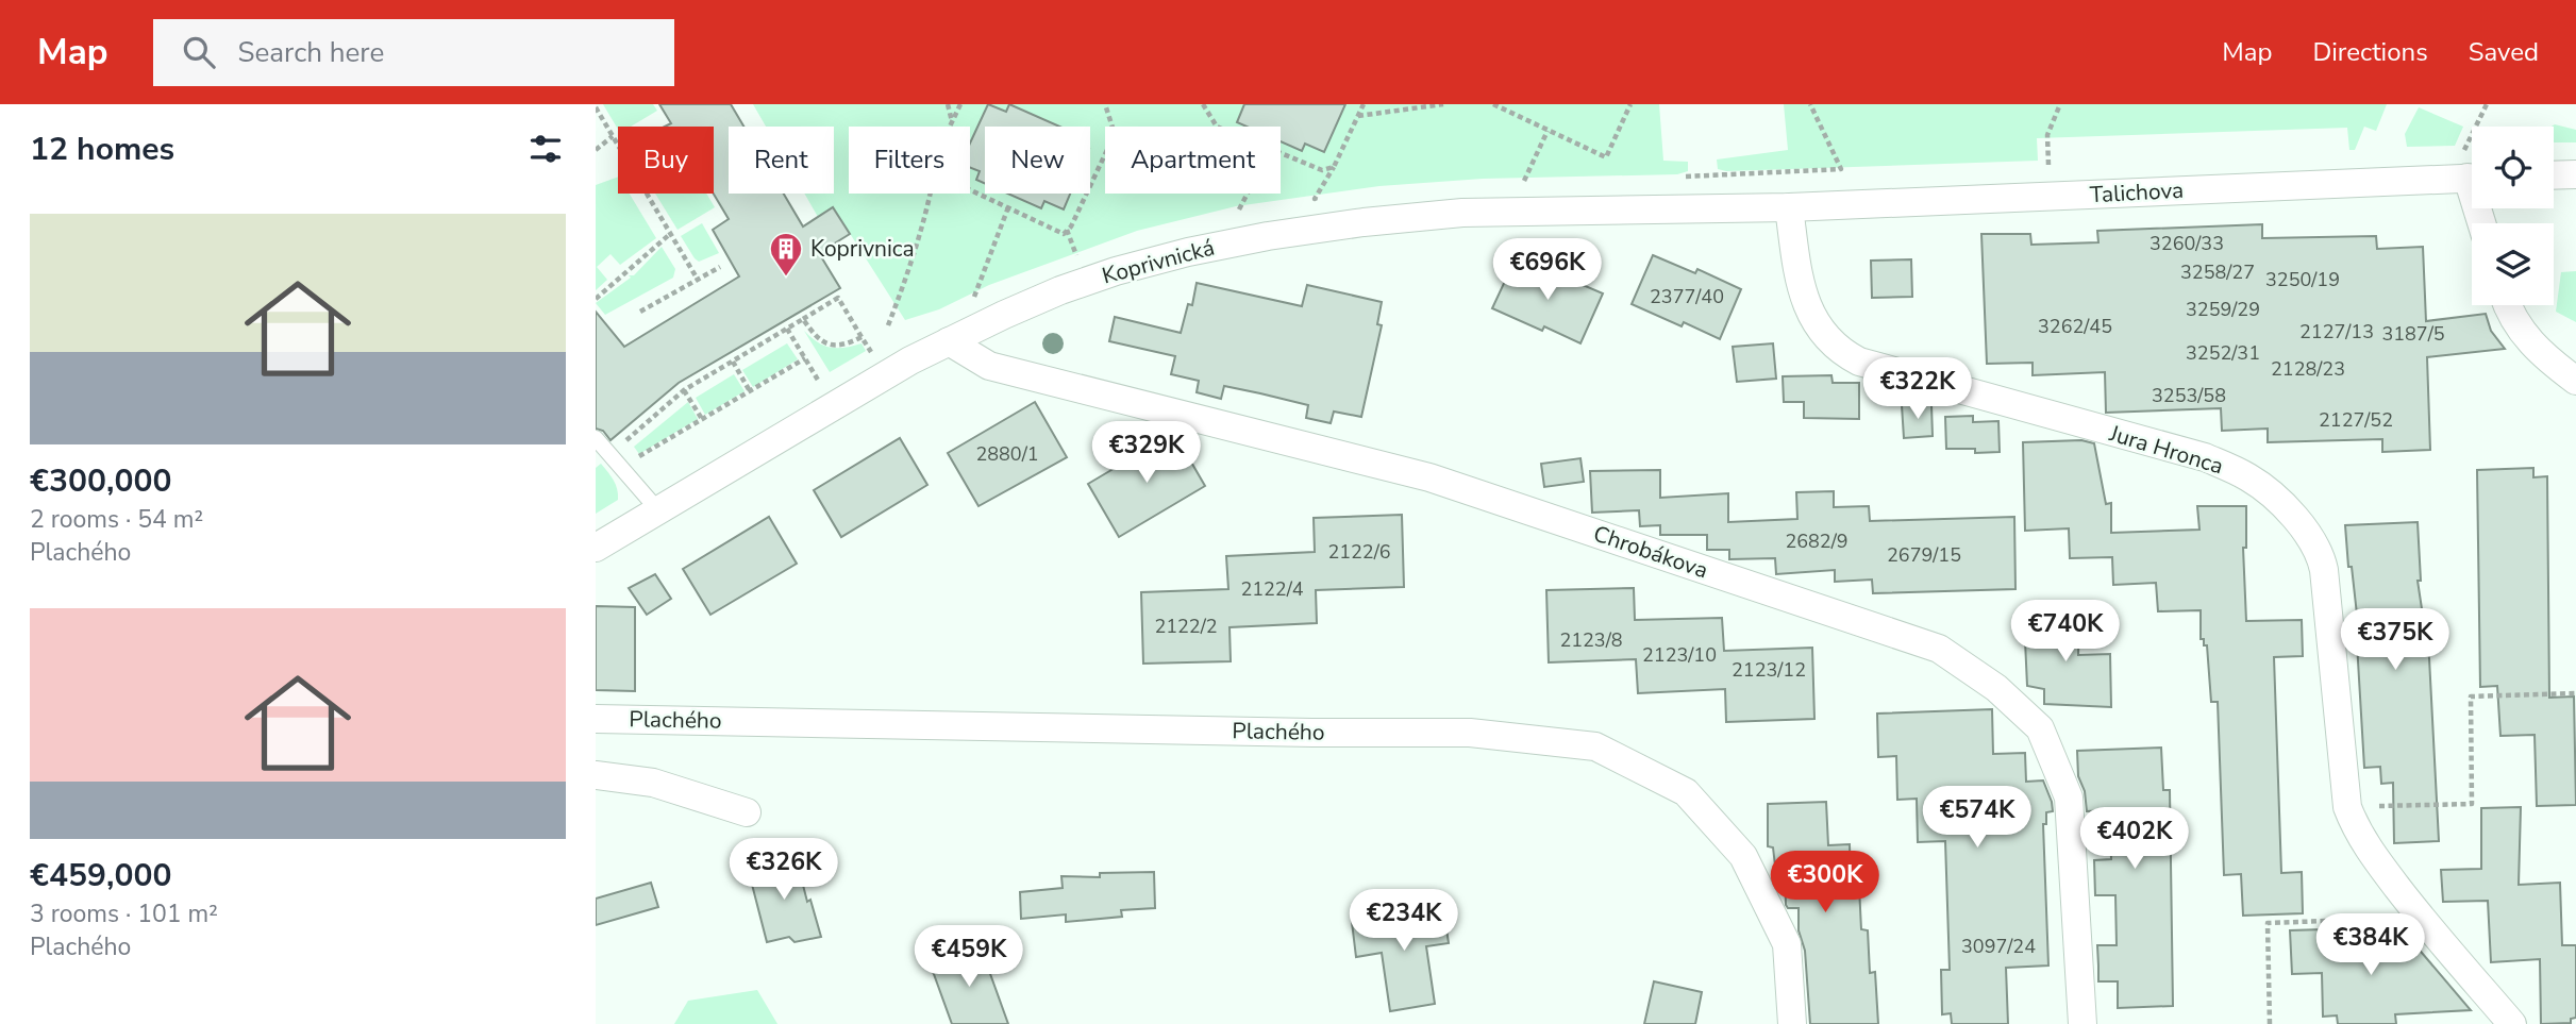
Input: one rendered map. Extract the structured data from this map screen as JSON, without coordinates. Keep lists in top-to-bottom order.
{
  "streets": {
    "street": [
      "Talichova",
      "Koprivnická",
      "Jura Hronca",
      "Chrobákova",
      "Plachého"
    ]
  },
  "crossings": [
    ["Talichova", "Koprivnická"],
    ["Talichova", "Jura Hronca"],
    ["Koprivnická", "Jura Hronca"],
    ["Koprivnická", "Chrobákova"]
  ],
  "places": {
    "building": ["Koprivnica"]
  },
  "house_numbers": [
    "3260/33",
    "3258/27",
    "3250/19",
    "2377/40",
    "3259/29",
    "3262/45",
    "2127/13",
    "3187/5",
    "3252/31",
    "2128/23",
    "3253/58",
    "2127/52",
    "2880/1",
    "2682/9",
    "2122/6",
    "2679/15",
    "2122/4",
    "2122/2",
    "2123/8",
    "2123/10",
    "2123/12",
    "3097/24"
  ],
  "page": {
    "header": "Map",
    "search": "Search here",
    "nav": ["Map", "Directions", "Saved"],
    "heading": "12 homes",
    "chip": [
      "Buy",
      "Rent",
      "Filters",
      "New",
      "Apartment"
    ],
    "list": [
      {
        "name": "€300,000",
        "note": "2 rooms · 54 m² · Plachého"
      },
      {
        "name": "€459,000",
        "note": "3 rooms · 101 m² · Plachého"
      }
    ],
    "price": [
      "€696K",
      "€322K",
      "€329K",
      "€740K",
      "€375K",
      "€574K",
      "€402K",
      "€326K",
      "€300K",
      "€234K",
      "€384K",
      "€459K"
    ]
  }
}
